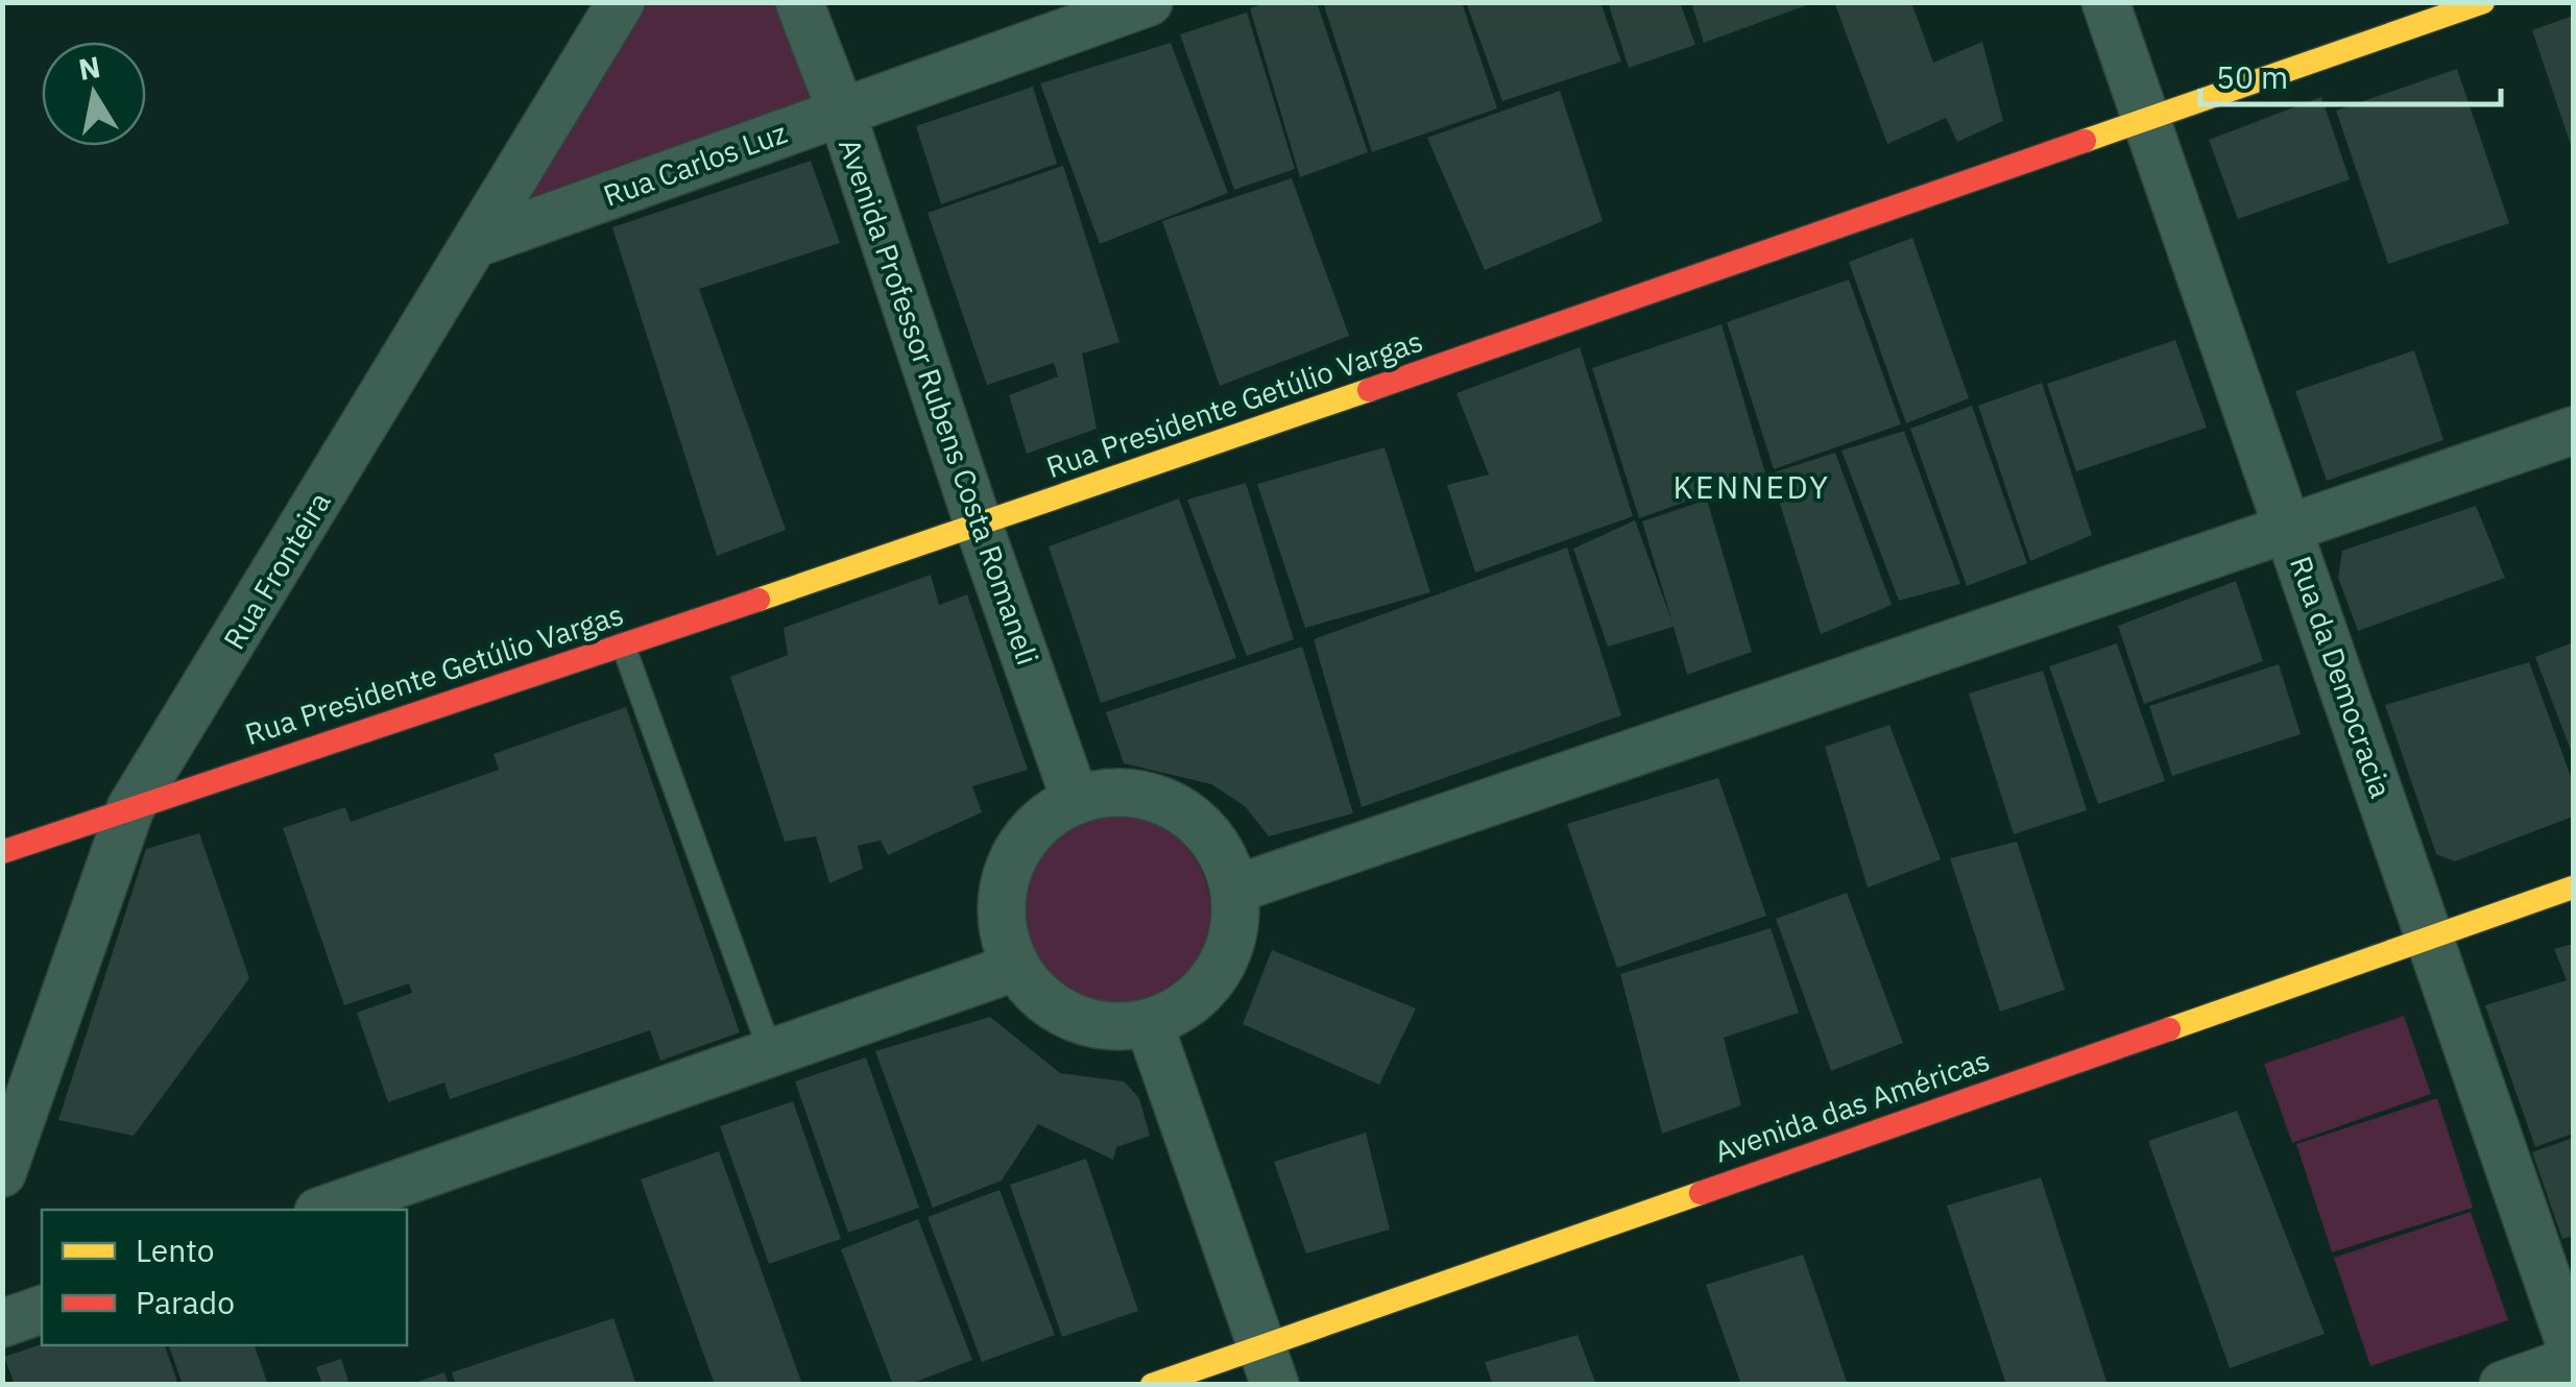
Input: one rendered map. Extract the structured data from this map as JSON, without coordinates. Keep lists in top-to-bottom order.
{
  "streets": {
    "street": [
      "Rua Carlos Luz",
      "Avenida Professor Rubens Costa Romaneli",
      "Rua Presidente Getúlio Vargas",
      "Rua Fronteira",
      "Rua da Democracia",
      "Avenida das Américas"
    ]
  },
  "crossings": [
    ["Rua Carlos Luz", "Avenida Professor Rubens Costa Romaneli"],
    ["Rua Carlos Luz", "Rua Fronteira"],
    ["Avenida Professor Rubens Costa Romaneli", "Rua Presidente Getúlio Vargas"],
    ["Rua Presidente Getúlio Vargas", "Rua Fronteira"],
    ["Rua Presidente Getúlio Vargas", "Rua da Democracia"],
    ["Rua da Democracia", "Avenida das Américas"]
  ],
  "districts": ["KENNEDY"],
  "legend": ["Lento", "Parado"],
  "scale_bar": "50 m",
  "north": "top"
}
